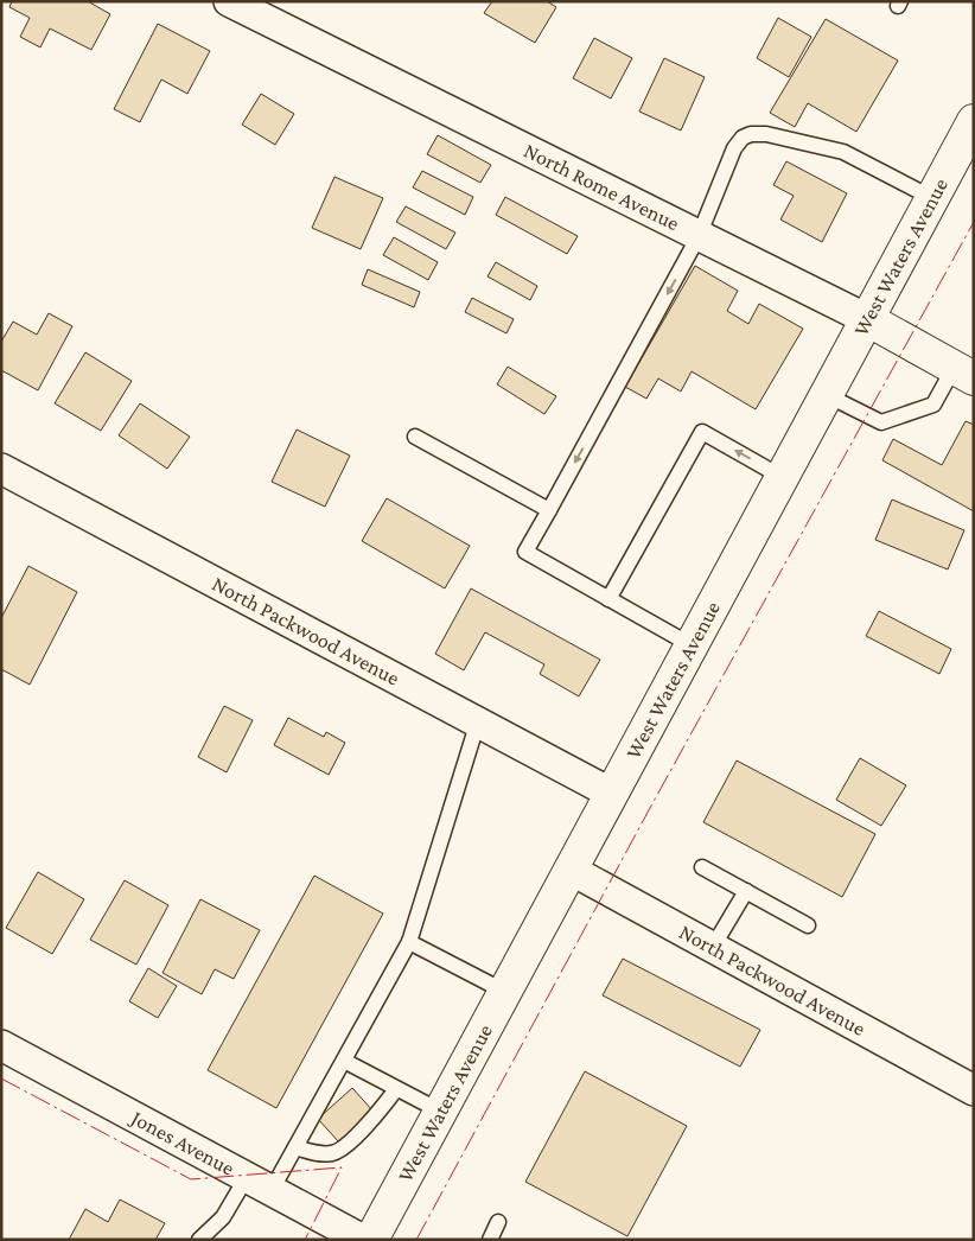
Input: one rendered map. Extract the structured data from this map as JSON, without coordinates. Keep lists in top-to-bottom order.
{
  "streets": {
    "main road": ["North Rome Avenue", "West Waters Avenue"],
    "street": ["North Packwood Avenue", "Jones Avenue"]
  },
  "crossings": [
    ["North Rome Avenue", "West Waters Avenue"],
    ["West Waters Avenue", "North Packwood Avenue"]
  ]
}
